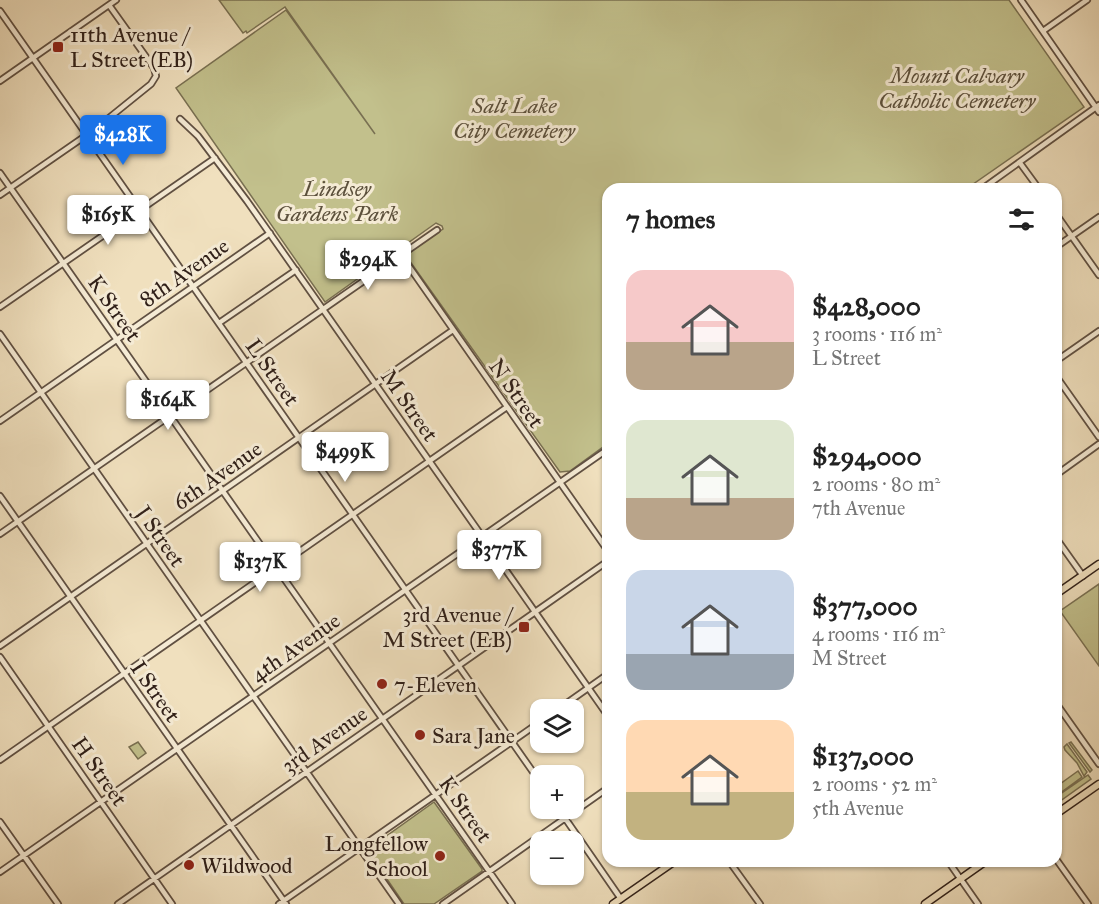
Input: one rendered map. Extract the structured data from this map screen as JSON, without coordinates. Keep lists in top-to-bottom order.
{
  "streets": {
    "street": [
      "8th Avenue",
      "K Street",
      "L Street",
      "N Street",
      "M Street",
      "6th Avenue",
      "J Street",
      "4th Avenue",
      "I Street",
      "3rd Avenue",
      "H Street"
    ]
  },
  "crossings": [
    ["8th Avenue", "K Street"],
    ["8th Avenue", "L Street"],
    ["8th Avenue", "M Street"],
    ["8th Avenue", "J Street"],
    ["K Street", "6th Avenue"],
    ["K Street", "4th Avenue"],
    ["K Street", "3rd Avenue"],
    ["L Street", "6th Avenue"],
    ["L Street", "4th Avenue"],
    ["L Street", "3rd Avenue"],
    ["N Street", "6th Avenue"],
    ["N Street", "4th Avenue"],
    ["M Street", "6th Avenue"],
    ["M Street", "4th Avenue"],
    ["M Street", "3rd Avenue"],
    ["6th Avenue", "J Street"],
    ["6th Avenue", "I Street"],
    ["J Street", "4th Avenue"],
    ["J Street", "3rd Avenue"],
    ["4th Avenue", "I Street"],
    ["4th Avenue", "H Street"],
    ["I Street", "3rd Avenue"],
    ["3rd Avenue", "H Street"]
  ],
  "parks": ["Mount Calvary Catholic Cemetery", "Salt Lake City Cemetery", "Lindsey Gardens Park"],
  "places": {
    "transit": ["11th Avenue / L Street (EB)", "3rd Avenue / M Street (EB)"],
    "other": [
      "7-Eleven",
      "Sara Jane",
      "Longfellow School",
      "Wildwood"
    ]
  },
  "page": {
    "price": [
      "$428K",
      "$165K",
      "$294K",
      "$164K",
      "$499K",
      "$377K",
      "$137K"
    ],
    "heading": "7 homes",
    "list": [
      {
        "name": "$428,000",
        "note": "3 rooms · 116 m² · L Street"
      },
      {
        "name": "$294,000",
        "note": "2 rooms · 80 m² · 7th Avenue"
      },
      {
        "name": "$377,000",
        "note": "4 rooms · 116 m² · M Street"
      },
      {
        "name": "$137,000",
        "note": "2 rooms · 52 m² · 5th Avenue"
      }
    ],
    "map_buttons": ["+", "−"]
  }
}
